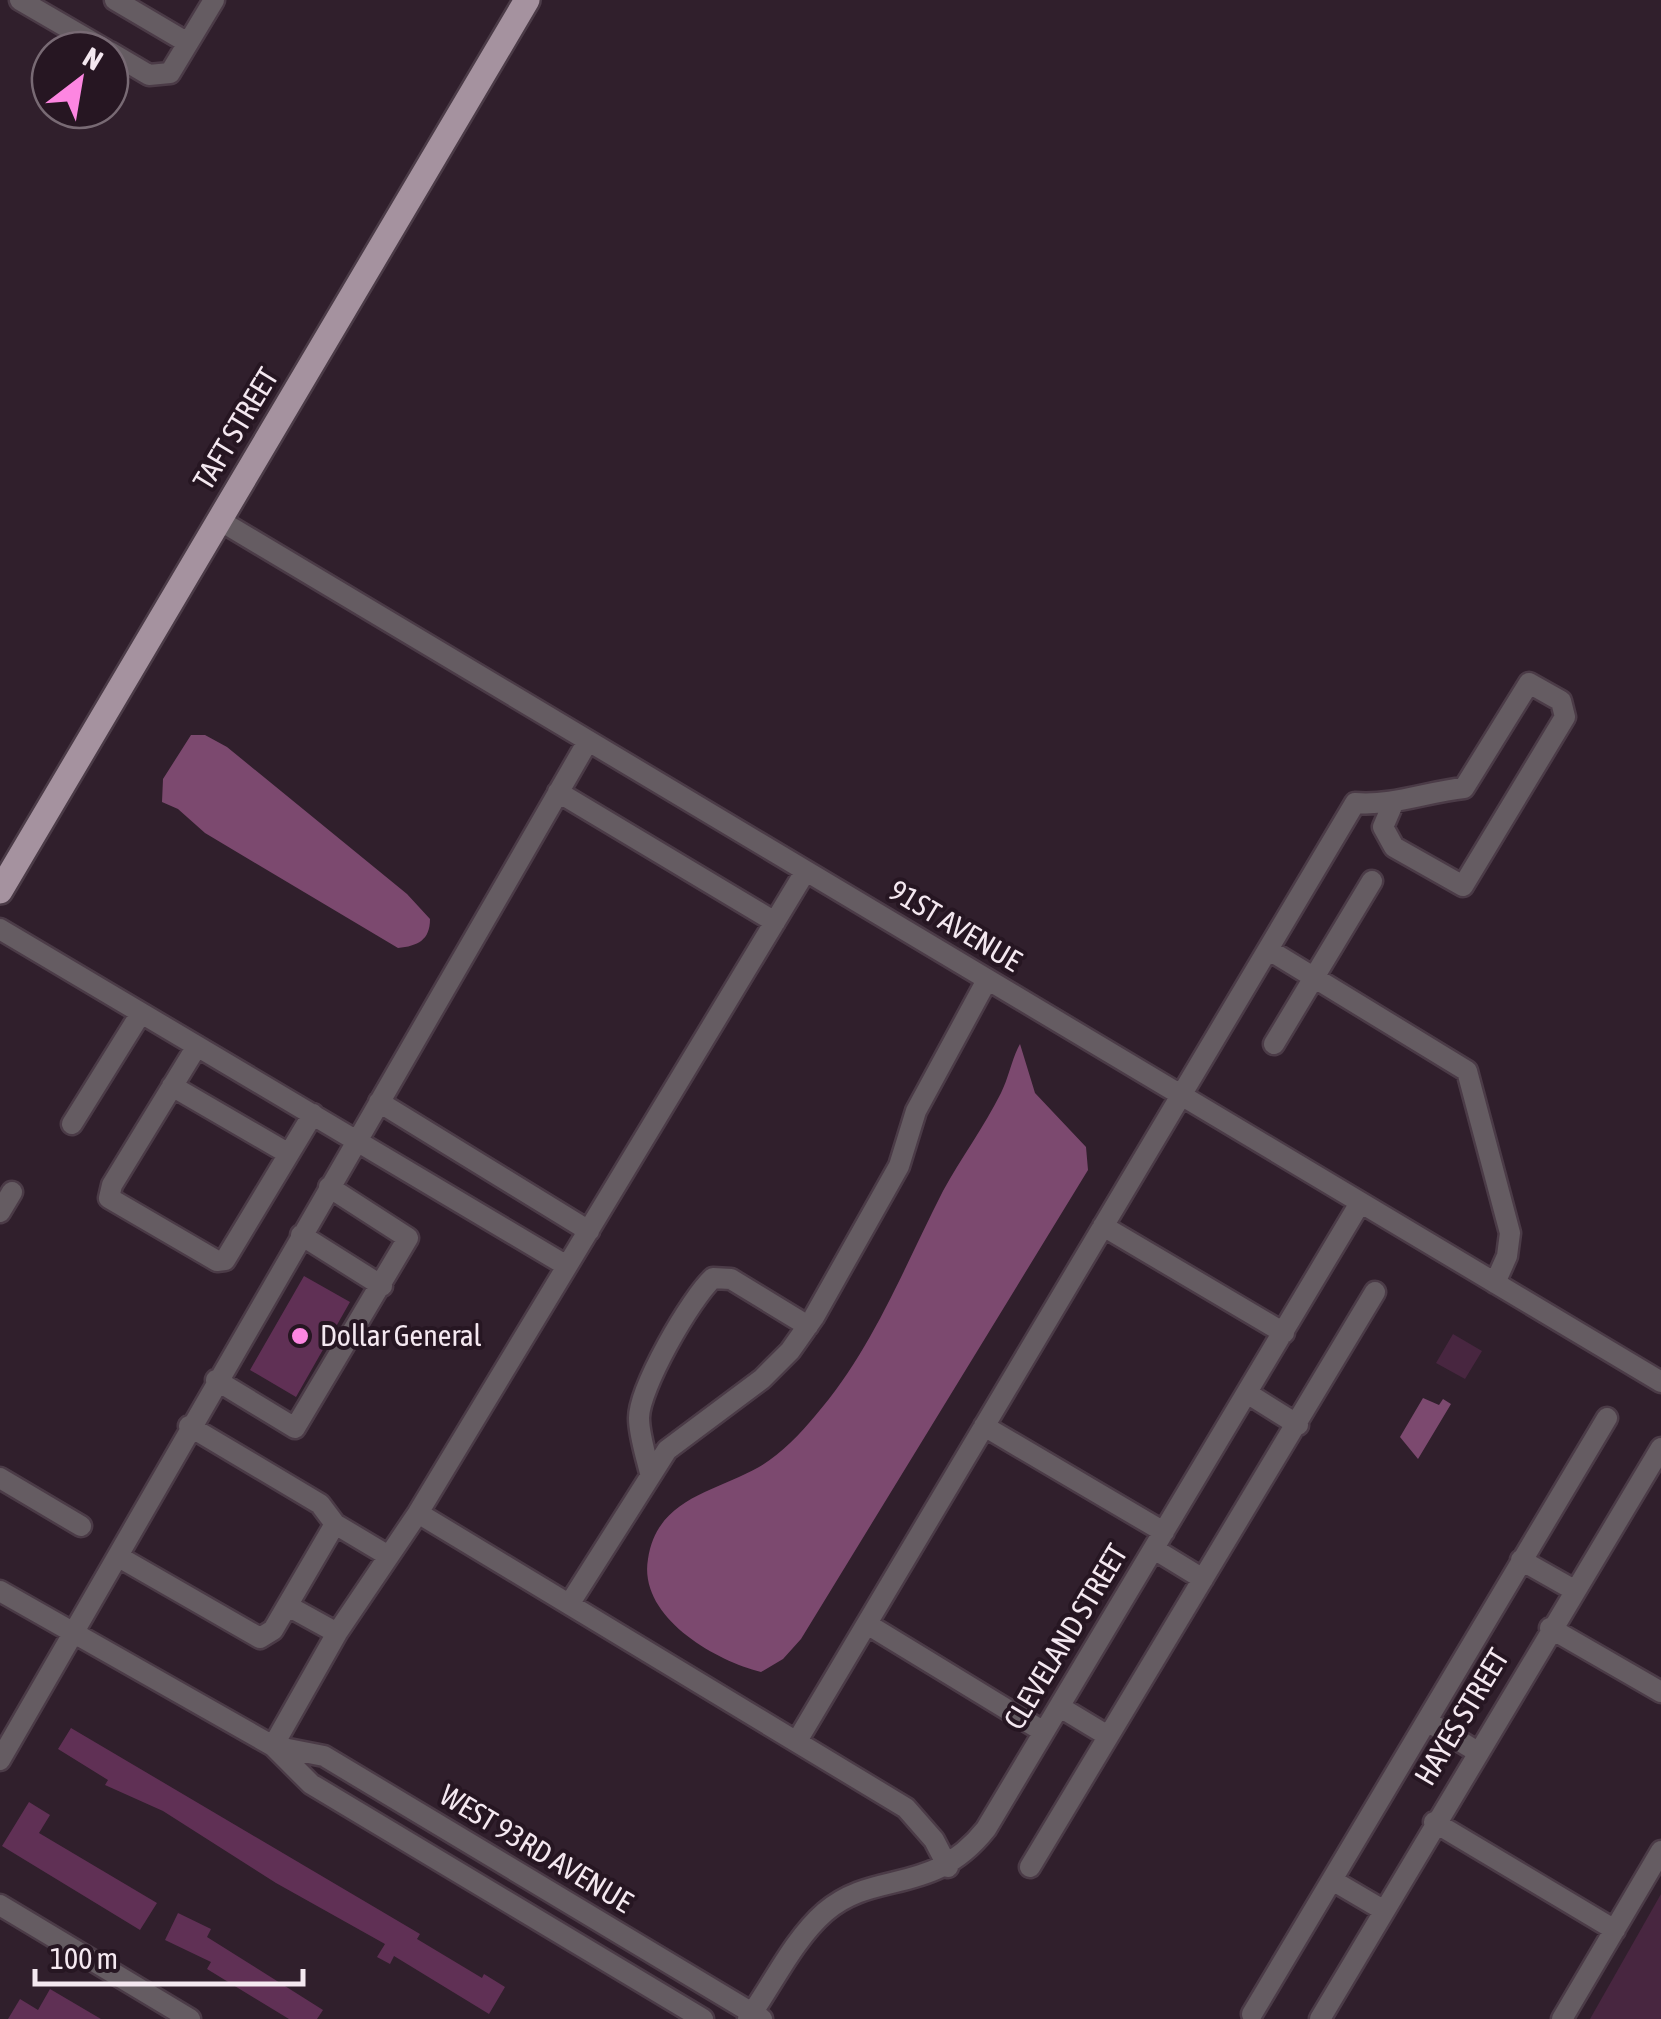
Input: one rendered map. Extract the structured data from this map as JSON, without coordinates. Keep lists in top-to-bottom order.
{
  "streets": {
    "main road": ["TAFT STREET"],
    "street": [
      "91ST AVENUE",
      "CLEVELAND STREET",
      "HAYES STREET",
      "WEST 93RD AVENUE"
    ]
  },
  "crossings": [
    ["TAFT STREET", "91ST AVENUE"],
    ["91ST AVENUE", "CLEVELAND STREET"],
    ["CLEVELAND STREET", "WEST 93RD AVENUE"]
  ],
  "places": ["Dollar General"],
  "scale_bar": "100 m",
  "north": "top right"
}
